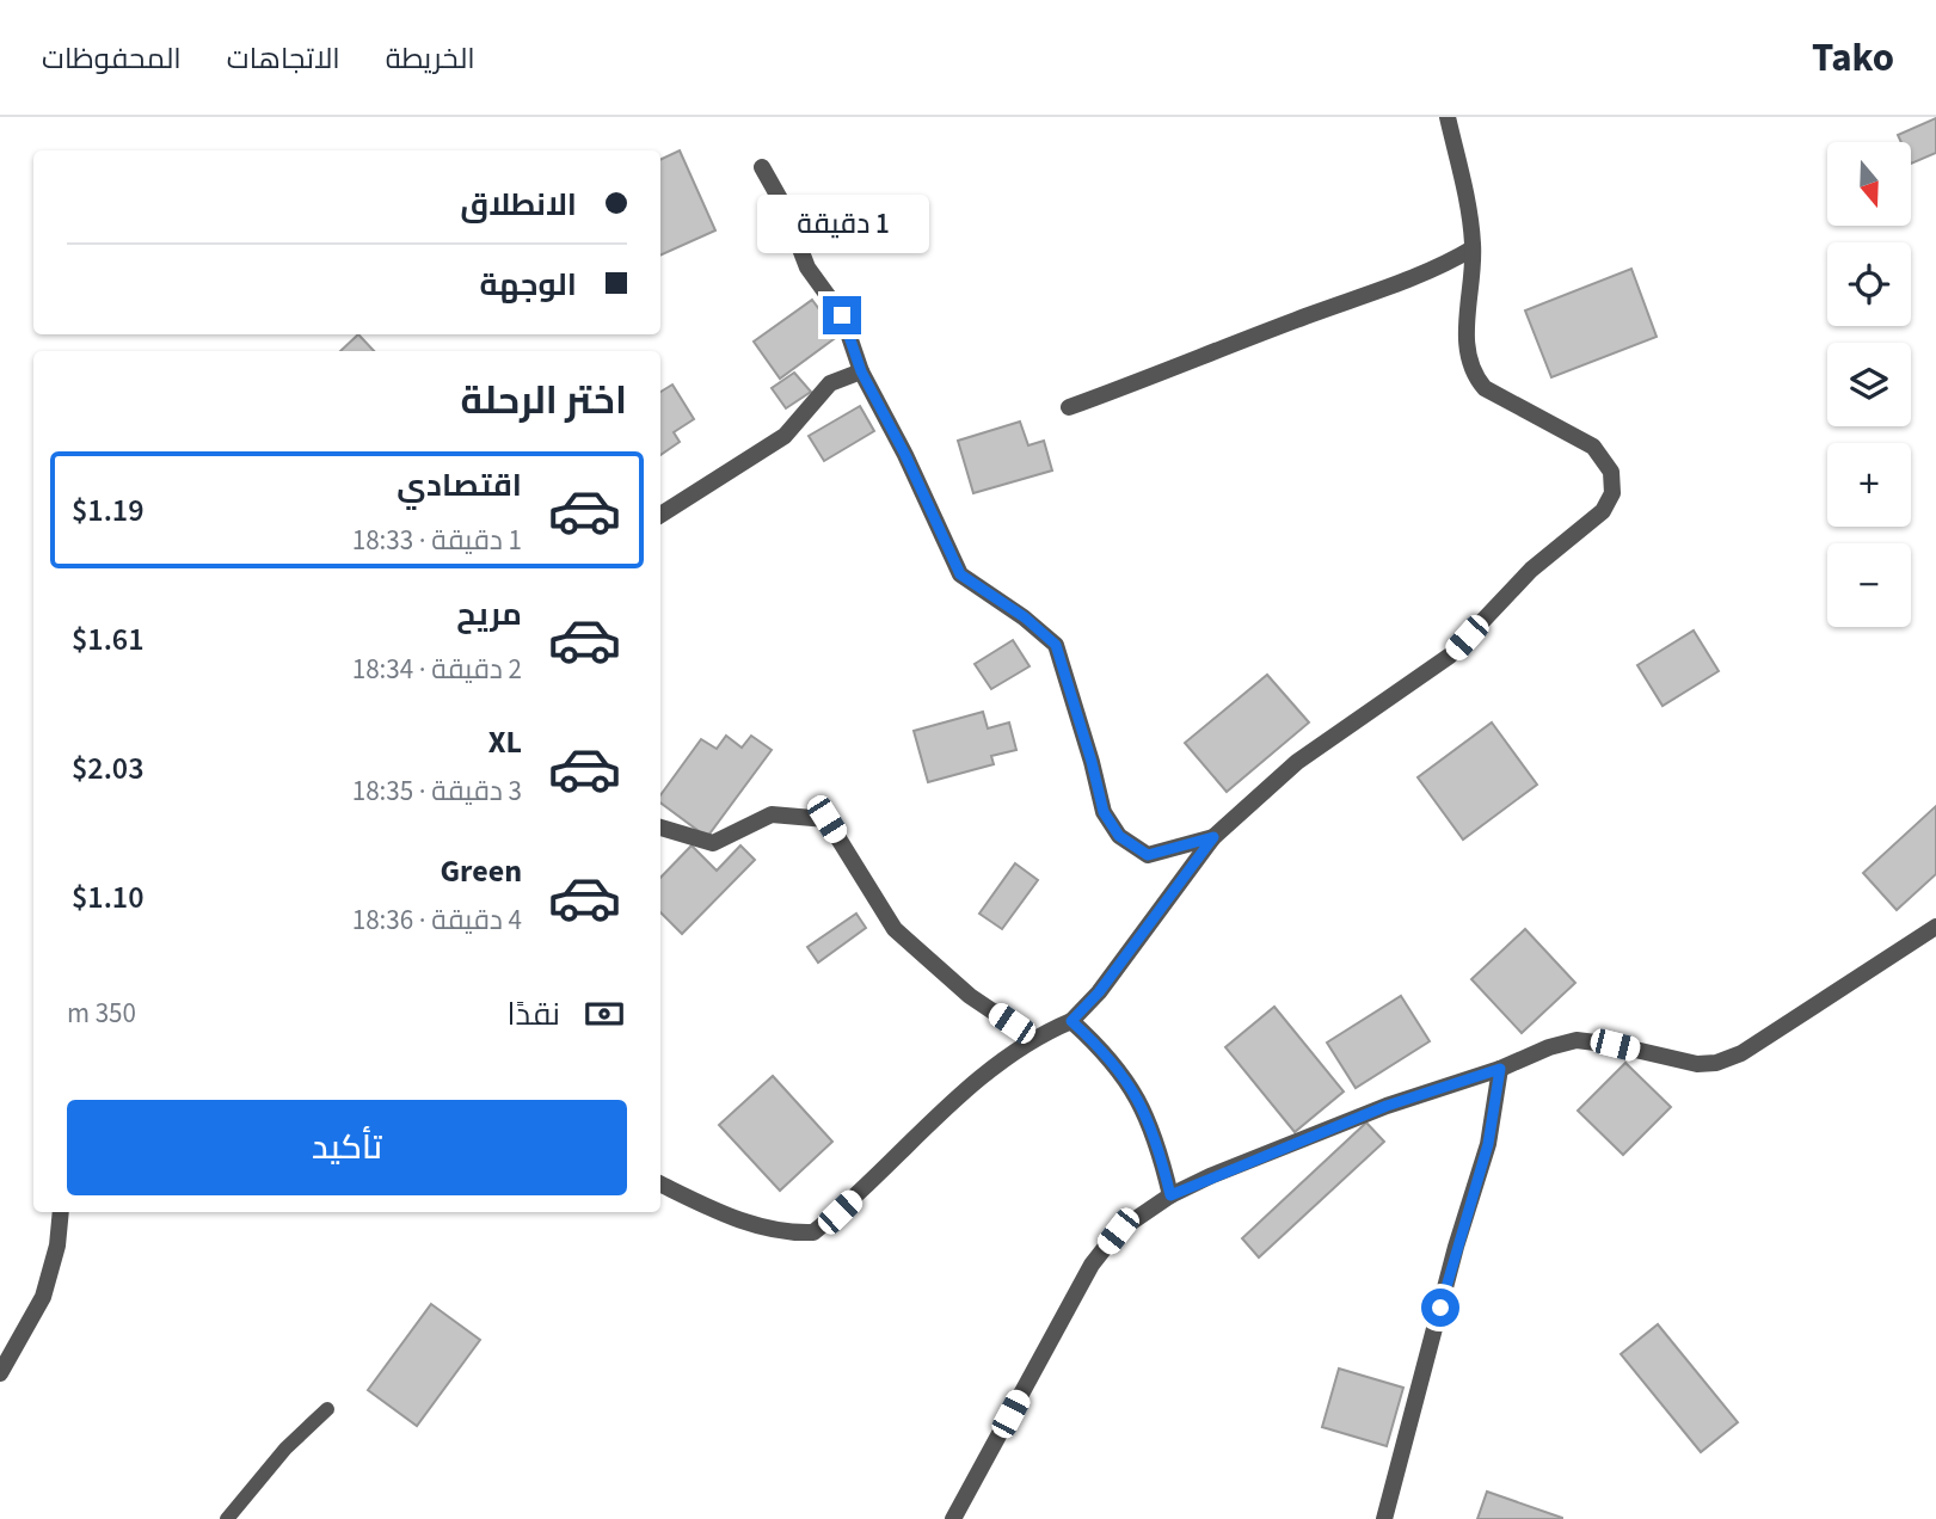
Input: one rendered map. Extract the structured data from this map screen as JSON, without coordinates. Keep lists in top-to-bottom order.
{
  "north": "bottom",
  "page": {
    "header": "Tako",
    "nav": ["الخريطة", "الاتجاهات", "المحفوظات"],
    "map_buttons": ["+", "−"],
    "banner": ["الانطلاق", "الوجهة"],
    "bubble": "1 دقيقة",
    "heading": "اختر الرحلة",
    "list": [
      {
        "name": "اقتصادي",
        "note": "1 دقيقة · 18:33",
        "value": "$1.19"
      },
      {
        "name": "مريح",
        "note": "2 دقيقة · 18:34",
        "value": "$1.61"
      },
      {
        "name": "XL",
        "note": "3 دقيقة · 18:35",
        "value": "$2.03"
      },
      {
        "name": "Green",
        "note": "4 دقيقة · 18:36",
        "value": "$1.10"
      }
    ],
    "pay": ["نقدًا", "350 m"],
    "buttons": "تأكيد"
  }
}
